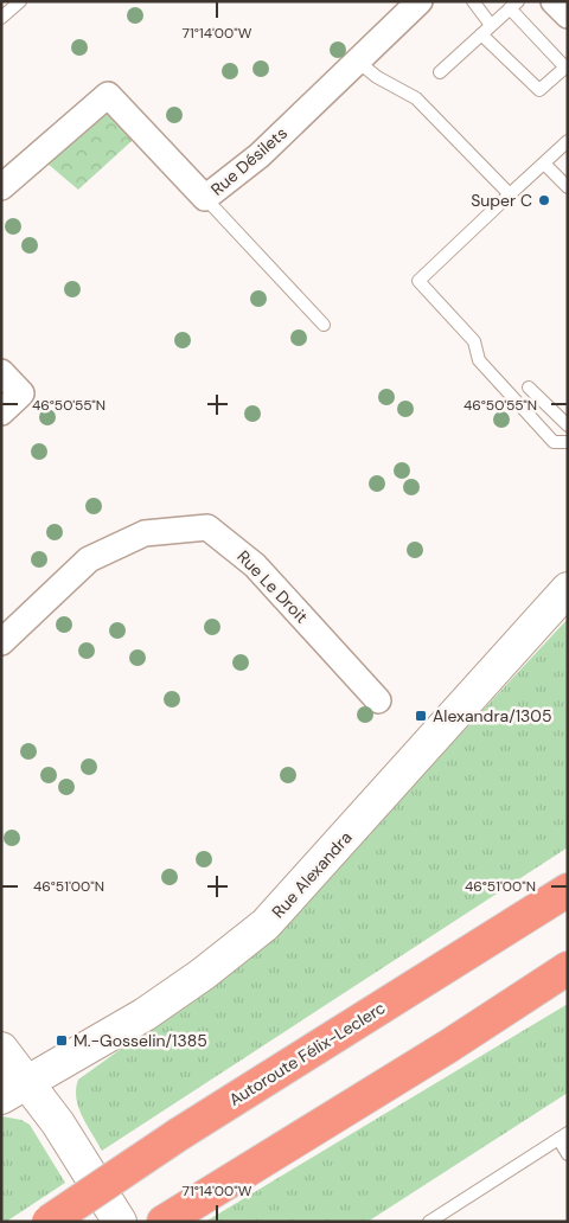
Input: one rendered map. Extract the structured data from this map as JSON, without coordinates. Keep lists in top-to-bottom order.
{
  "streets": {
    "highway": ["Autoroute Félix-Leclerc"],
    "street": ["Rue Désilets", "Rue Le Droit", "Rue Alexandra"]
  },
  "places": {
    "other": ["Super C"],
    "transit": ["Alexandra/1305", "M.-Gosselin/1385"]
  },
  "coordinates": ["71°14'00\"W", "46°50'55\"N", "46°51'00\"N"]
}
